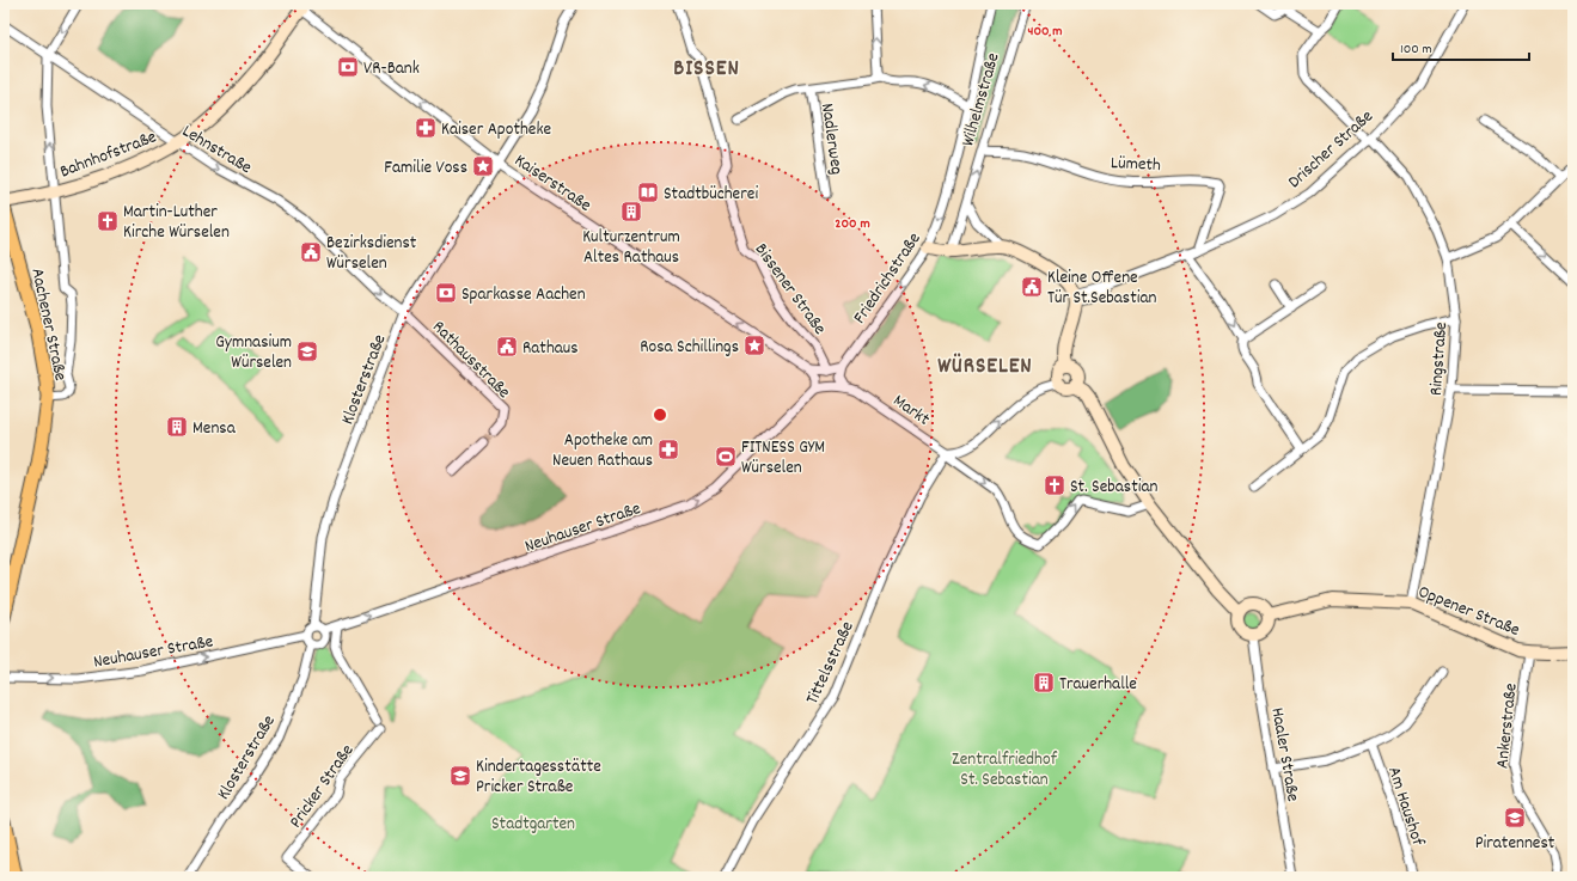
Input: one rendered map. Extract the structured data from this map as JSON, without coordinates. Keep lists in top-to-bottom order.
{
  "streets": {
    "main road": ["Aachener Straße"],
    "street": [
      "Wilhelmstraße",
      "Nadlerweg",
      "Lehnstraße",
      "Drischer Straße",
      "Bahnhofstraße",
      "Lümeth",
      "Kaiserstraße",
      "Friedrichstraße",
      "Bissener Straße",
      "Rathausstraße",
      "Ringstraße",
      "Klosterstraße",
      "Markt",
      "Neuhauser Straße",
      "Oppener Straße",
      "Tittelsstraße",
      "Ankerstraße",
      "Haaler Straße",
      "Pricker Straße",
      "Am Haushof"
    ]
  },
  "crossings": [
    ["Wilhelmstraße", "Lümeth"],
    ["Lehnstraße", "Bahnhofstraße"],
    ["Lehnstraße", "Rathausstraße"],
    ["Lehnstraße", "Klosterstraße"],
    ["Drischer Straße", "Lümeth"],
    ["Drischer Straße", "Ringstraße"],
    ["Bahnhofstraße", "Kaiserstraße"],
    ["Kaiserstraße", "Klosterstraße"],
    ["Rathausstraße", "Klosterstraße"],
    ["Ringstraße", "Oppener Straße"],
    ["Klosterstraße", "Neuhauser Straße"],
    ["Markt", "Neuhauser Straße"],
    ["Markt", "Tittelsstraße"],
    ["Oppener Straße", "Ankerstraße"],
    ["Oppener Straße", "Haaler Straße"]
  ],
  "one_way": [
    "Lehnstraße",
    "Kaiserstraße",
    "Friedrichstraße",
    "Neuhauser Straße"
  ],
  "districts": ["BISSEN", "WÜRSELEN"],
  "parks": ["Zentralfriedhof St. Sebastian", "Stadtgarten"],
  "places": {
    "bank": ["VR-Bank", "Sparkasse Aachen"],
    "pharmacy": ["Kaiser Apotheke", "Apotheke am Neuen Rathaus"],
    "place": ["Familie Voss", "Rosa Schillings"],
    "library": ["Stadtbücherei"],
    "building": ["Kulturzentrum Altes Rathaus", "Mensa", "Trauerhalle"],
    "church": ["Martin-Luther Kirche Würselen", "St. Sebastian"],
    "public building": ["Bezirksdienst Würselen", "Kleine Offene Tür St.Sebastian", "Rathaus"],
    "school or university": ["Gymnasium Würselen", "Kindertagesstätte Pricker Straße", "Piratennest"],
    "sports": ["FITNESS GYM Würselen"]
  },
  "scale_bar": "100 m",
  "rings": ["400 m", "200 m"]
}
